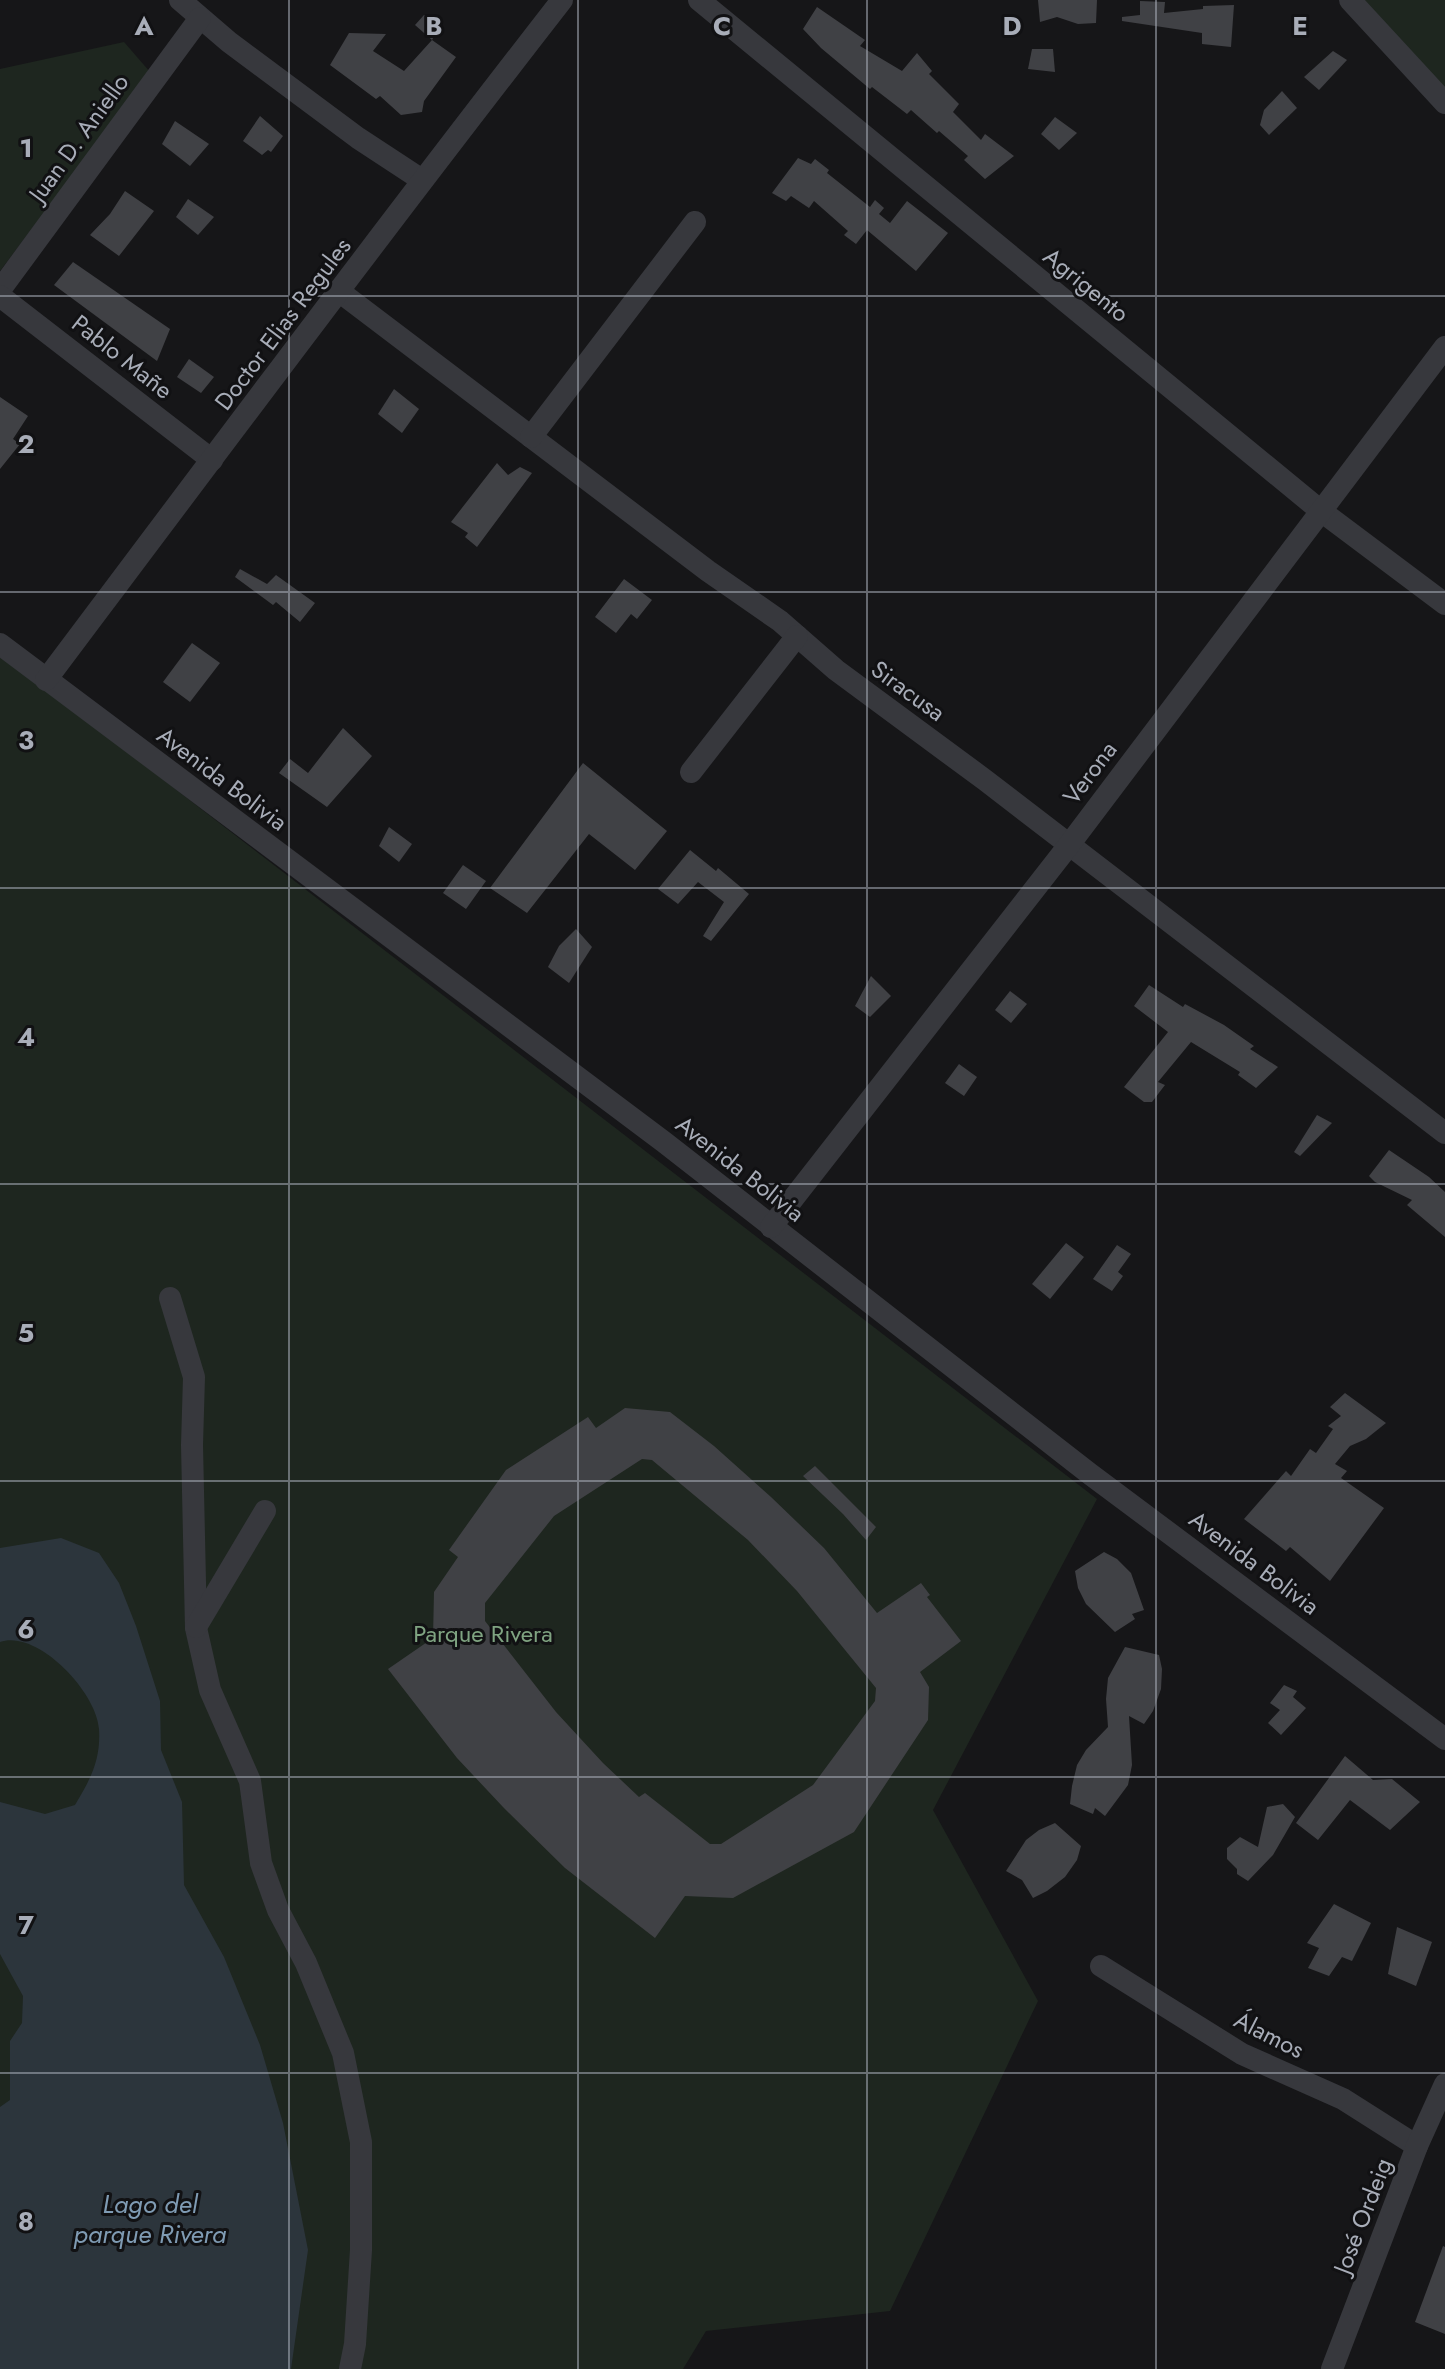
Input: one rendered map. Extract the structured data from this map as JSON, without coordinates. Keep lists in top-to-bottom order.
{
  "streets": {
    "street": [
      "Juan D. Aniello",
      "Agrigento",
      "Doctor Elias Regules",
      "Pablo Mañe",
      "Siracusa",
      "Verona",
      "Avenida Bolivia",
      "Álamos",
      "José Ordeig"
    ]
  },
  "crossings": [
    ["Agrigento", "Verona"],
    ["Doctor Elias Regules", "Pablo Mañe"],
    ["Doctor Elias Regules", "Siracusa"],
    ["Doctor Elias Regules", "Avenida Bolivia"],
    ["Siracusa", "Verona"],
    ["Verona", "Avenida Bolivia"],
    ["Álamos", "José Ordeig"]
  ],
  "water": ["Lago del parque Rivera"],
  "parks": ["Parque Rivera"],
  "grid": {
    "columns": [
      "A",
      "B",
      "C",
      "D",
      "E"
    ],
    "rows": [
      "1",
      "2",
      "3",
      "4",
      "5",
      "6",
      "7",
      "8"
    ]
  }
}
